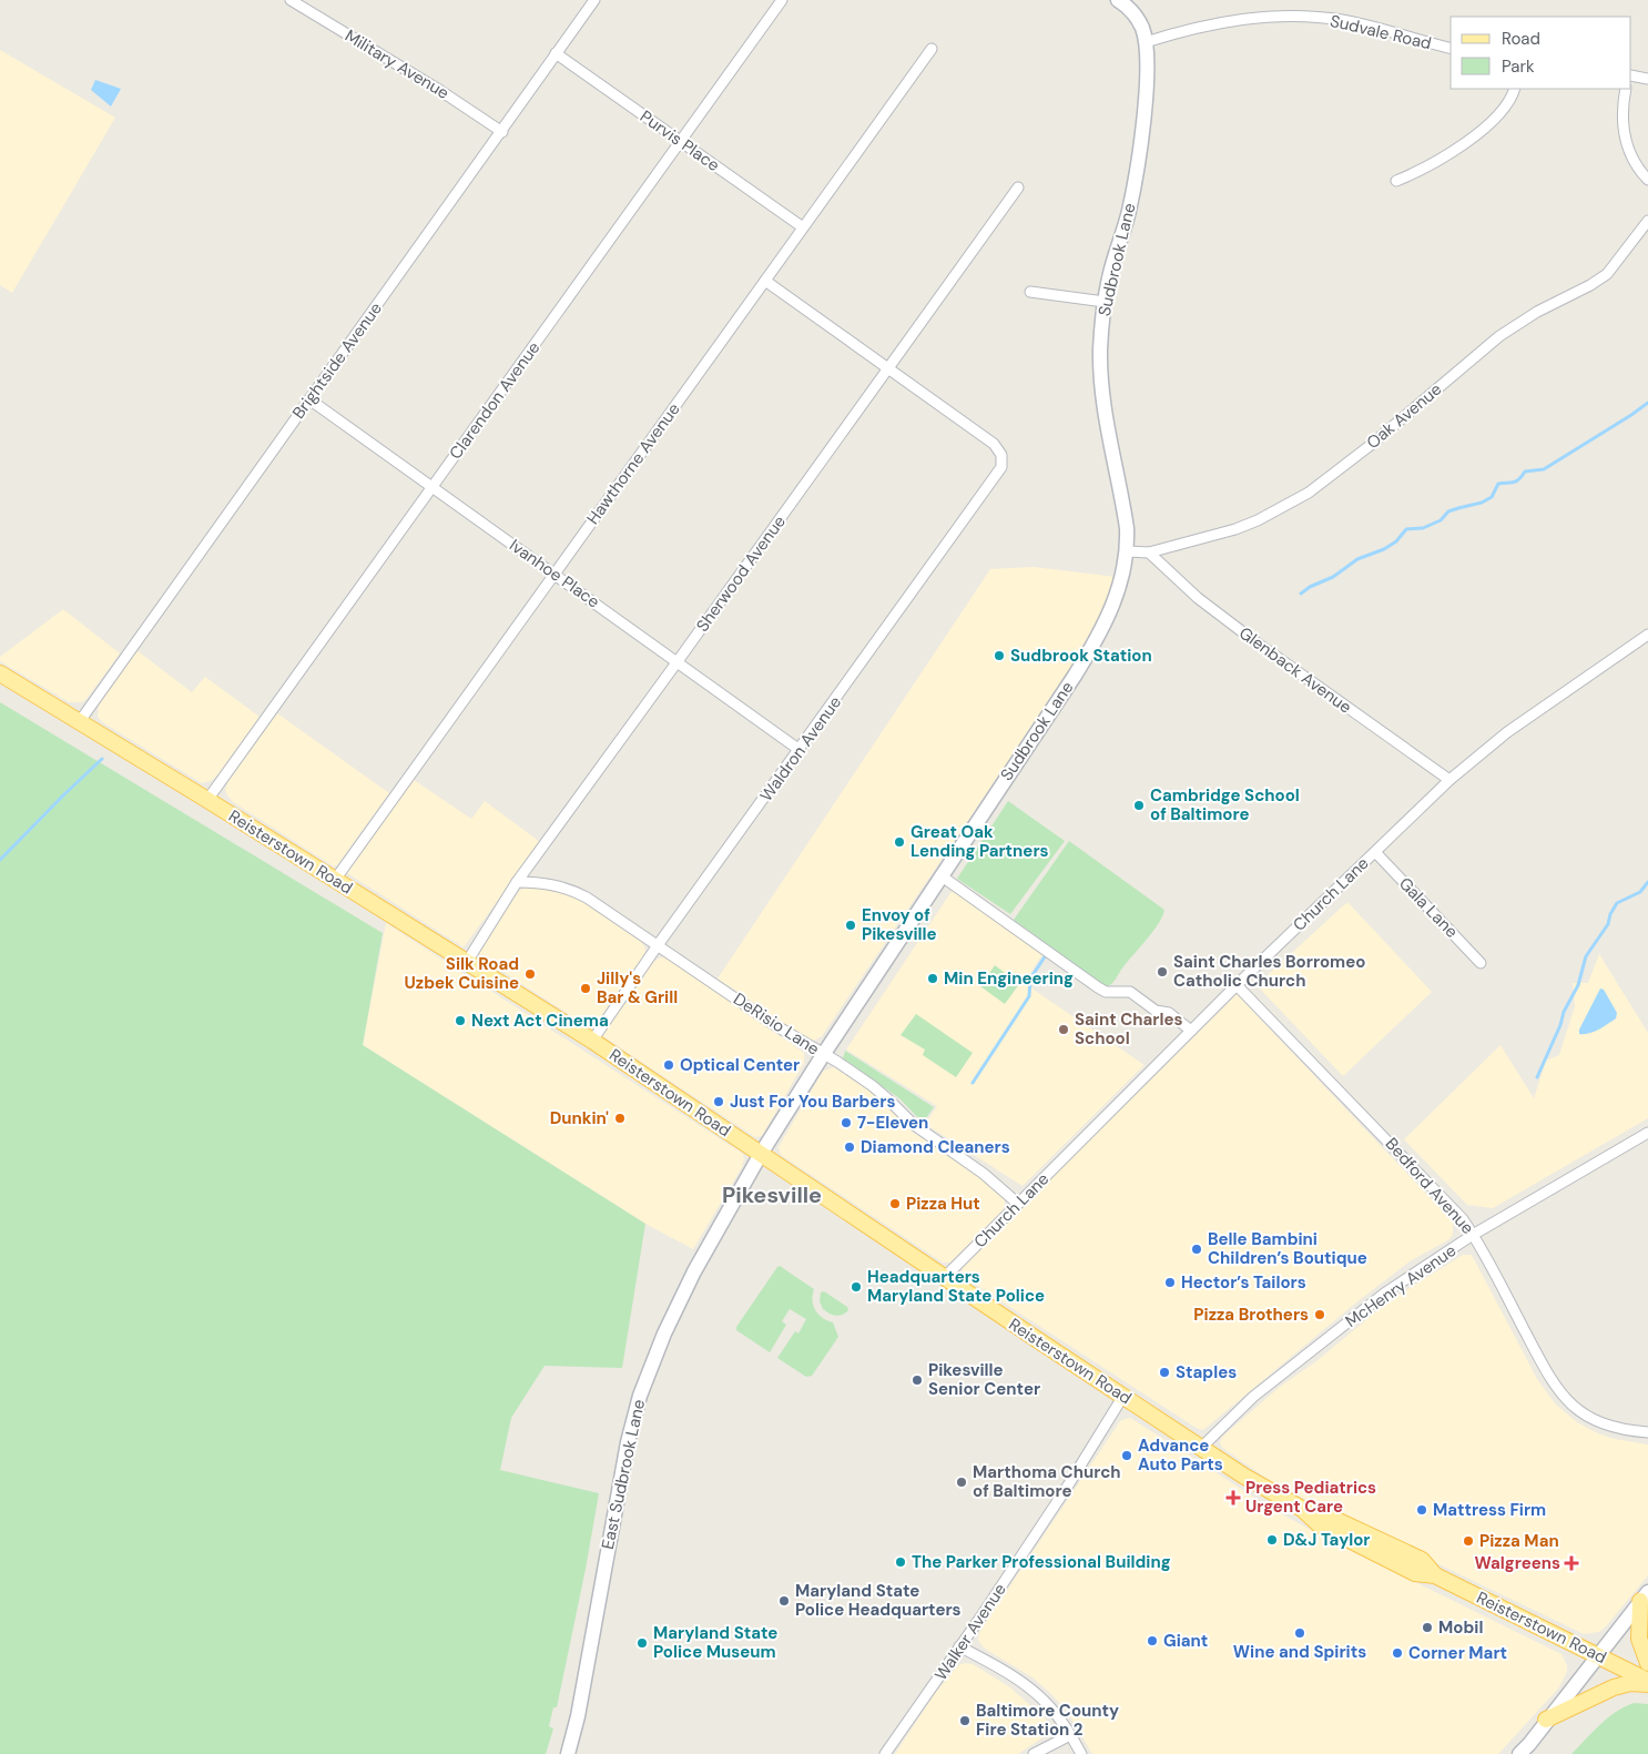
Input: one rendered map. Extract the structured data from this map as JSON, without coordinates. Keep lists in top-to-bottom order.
{
  "streets": {
    "main road": ["Reisterstown Road"],
    "street": [
      "Sudvale Road",
      "Military Avenue",
      "Purvis Place",
      "Sudbrook Lane",
      "Brightside Avenue",
      "Clarendon Avenue",
      "Oak Avenue",
      "Hawthorne Avenue",
      "Ivanhoe Place",
      "Sherwood Avenue",
      "Glenback Avenue",
      "Waldron Avenue",
      "Church Lane",
      "Gala Lane",
      "DeRisio Lane",
      "Bedford Avenue",
      "McHenry Avenue",
      "East Sudbrook Lane",
      "Walker Avenue"
    ]
  },
  "crossings": [
    ["Sudvale Road", "Sudbrook Lane"],
    ["Military Avenue", "Brightside Avenue"],
    ["Purvis Place", "Brightside Avenue"],
    ["Purvis Place", "Clarendon Avenue"],
    ["Purvis Place", "Hawthorne Avenue"],
    ["Sudbrook Lane", "Oak Avenue"],
    ["Sudbrook Lane", "Reisterstown Road"],
    ["Sudbrook Lane", "DeRisio Lane"],
    ["Sudbrook Lane", "East Sudbrook Lane"],
    ["Brightside Avenue", "Ivanhoe Place"],
    ["Brightside Avenue", "Reisterstown Road"],
    ["Clarendon Avenue", "Ivanhoe Place"],
    ["Clarendon Avenue", "Reisterstown Road"],
    ["Oak Avenue", "Glenback Avenue"],
    ["Hawthorne Avenue", "Ivanhoe Place"],
    ["Hawthorne Avenue", "Reisterstown Road"],
    ["Ivanhoe Place", "Sherwood Avenue"],
    ["Ivanhoe Place", "Waldron Avenue"],
    ["Sherwood Avenue", "Waldron Avenue"],
    ["Sherwood Avenue", "Reisterstown Road"],
    ["Sherwood Avenue", "DeRisio Lane"],
    ["Glenback Avenue", "Church Lane"],
    ["Waldron Avenue", "Reisterstown Road"],
    ["Waldron Avenue", "DeRisio Lane"],
    ["Reisterstown Road", "Church Lane"],
    ["Reisterstown Road", "McHenry Avenue"],
    ["Reisterstown Road", "East Sudbrook Lane"],
    ["Reisterstown Road", "Walker Avenue"],
    ["Church Lane", "Gala Lane"],
    ["Church Lane", "DeRisio Lane"],
    ["Church Lane", "Bedford Avenue"],
    ["Bedford Avenue", "McHenry Avenue"]
  ],
  "districts": ["Pikesville"],
  "places": {
    "other": [
      "Sudbrook Station",
      "Cambridge School of Baltimore",
      "Great Oak Lending Partners",
      "Envoy of Pikesville",
      "Saint Charles Borromeo Catholic Church",
      "Silk Road Uzbek Cuisine",
      "Min Engineering",
      "Jilly's Bar & Grill",
      "Next Act Cinema",
      "Saint Charles School",
      "Optical Center",
      "Just For You Barbers",
      "Dunkin'",
      "7-Eleven",
      "Diamond Cleaners",
      "Pizza Hut",
      "Belle Bambini Children’s Boutique",
      "Hector’s Tailors",
      "Headquarters Maryland State Police",
      "Pizza Brothers",
      "Staples",
      "Pikesville Senior Center",
      "Advance Auto Parts",
      "Marthoma Church of Baltimore",
      "Mattress Firm",
      "D&J Taylor",
      "Pizza Man",
      "The Parker Professional Building",
      "Maryland State Police Headquarters",
      "Mobil",
      "Wine and Spirits",
      "Giant",
      "Maryland State Police Museum",
      "Corner Mart",
      "Baltimore County Fire Station 2"
    ],
    "health": ["Press Pediatrics Urgent Care", "Walgreens"]
  },
  "legend": ["Road", "Park"]
}
